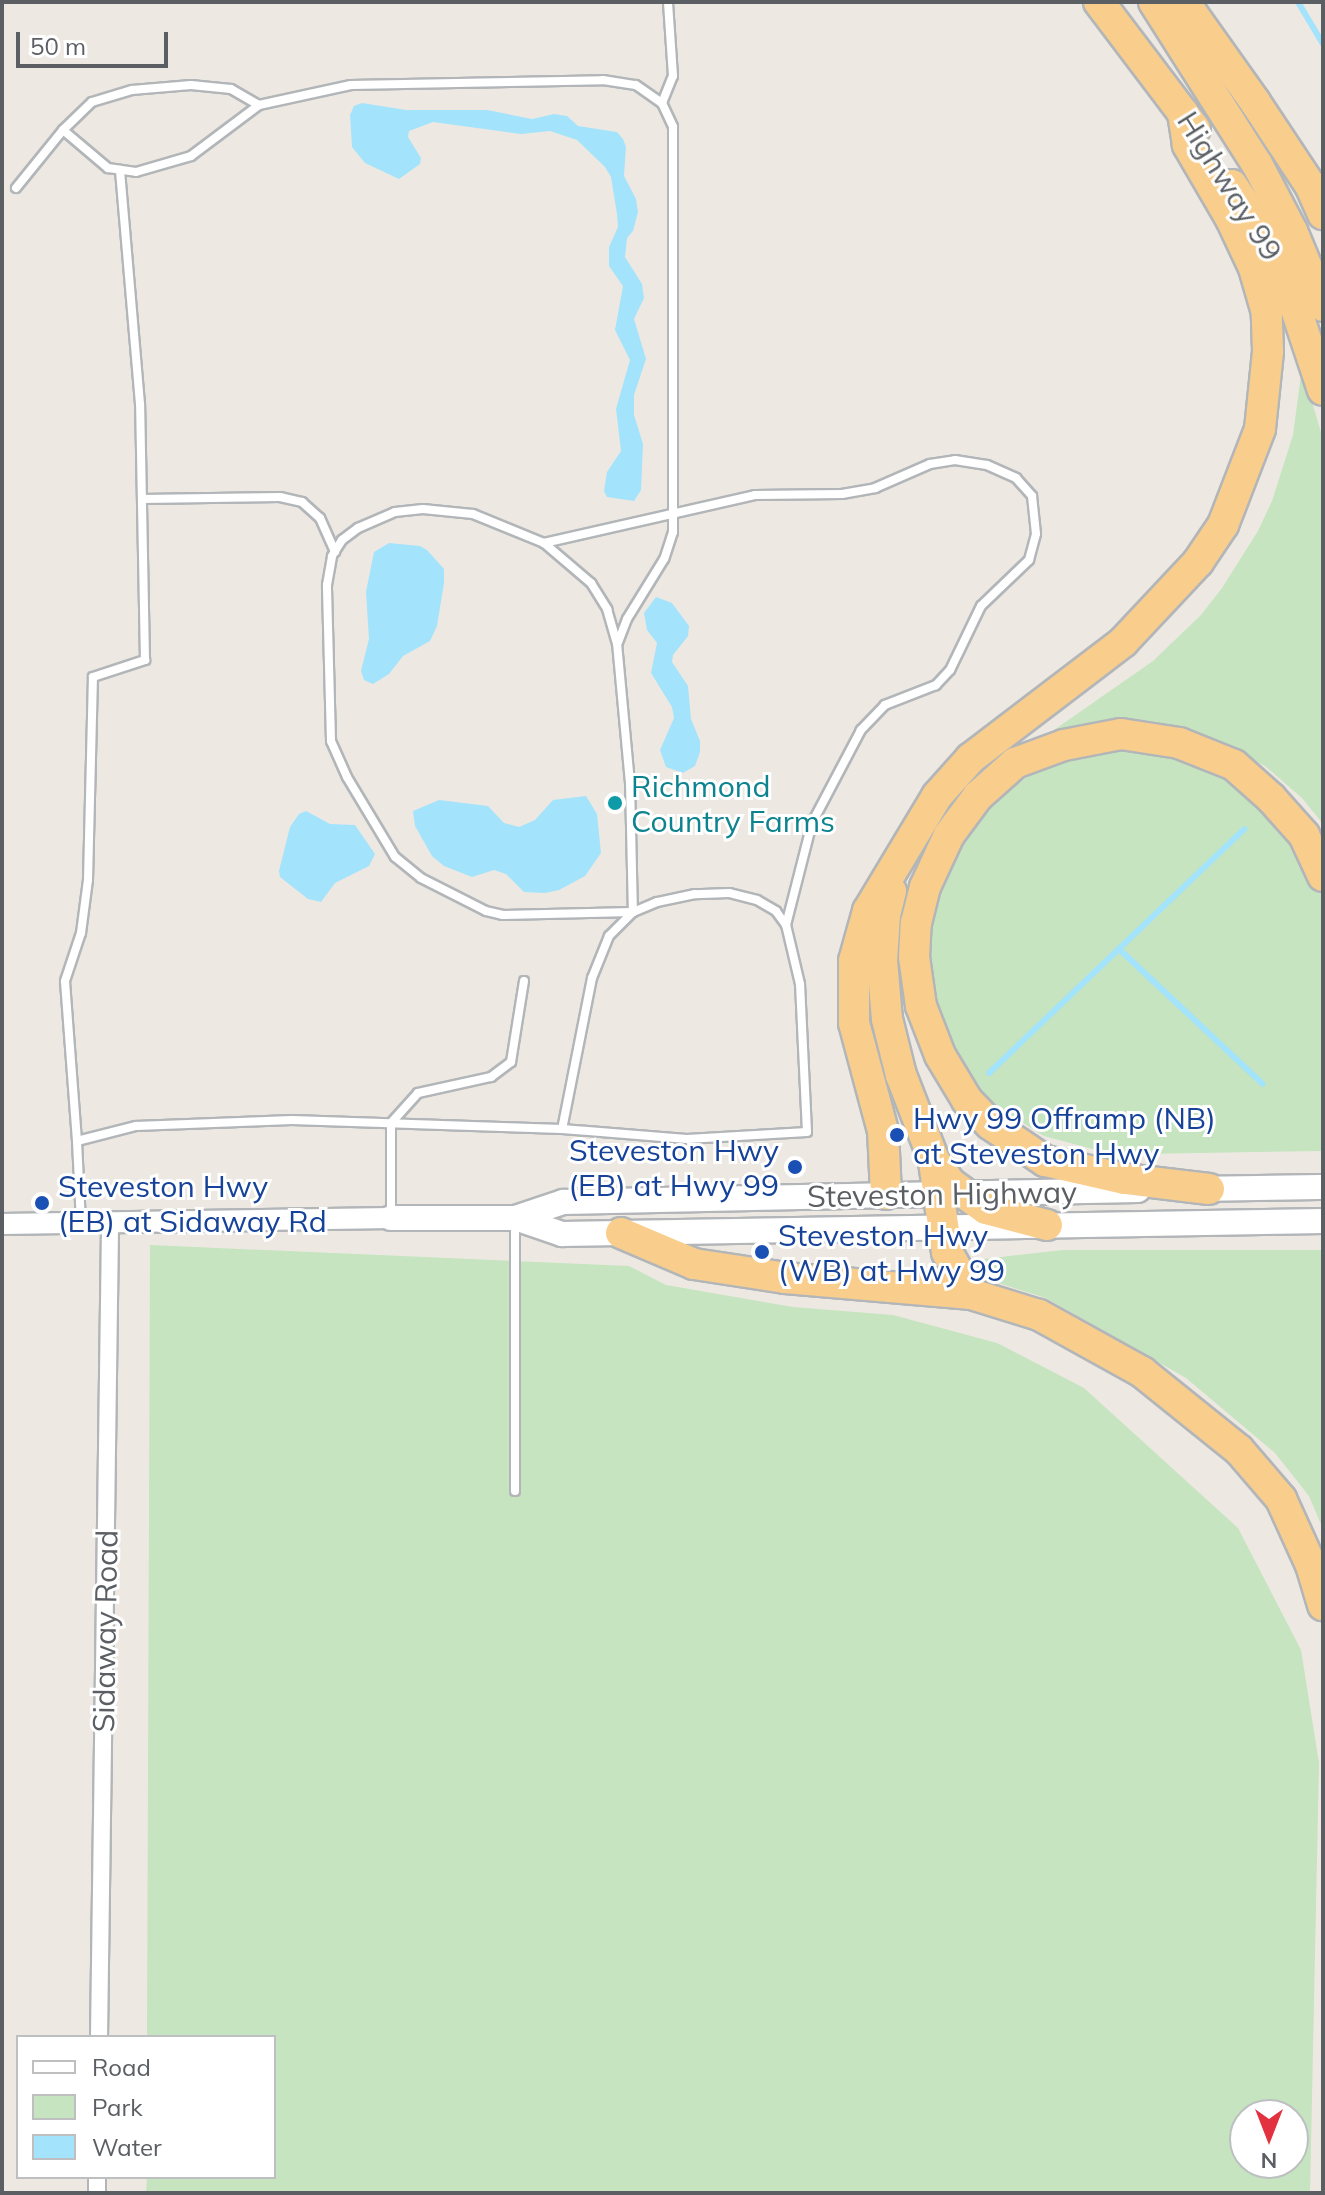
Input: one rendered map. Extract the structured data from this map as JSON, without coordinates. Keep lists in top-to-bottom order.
{
  "streets": {
    "highway": ["Highway 99"],
    "main road": ["Steveston Highway"],
    "street": ["Sidaway Road"]
  },
  "crossings": [
    ["Steveston Highway", "Sidaway Road"]
  ],
  "places": [
    "Richmond Country Farms",
    "Hwy 99 Offramp (NB) at Steveston Hwy",
    "Steveston Hwy (EB) at Hwy 99",
    "Steveston Hwy (EB) at Sidaway Rd",
    "Steveston Hwy (WB) at Hwy 99"
  ],
  "legend": ["Road", "Park", "Water"],
  "scale_bar": "50 m",
  "north": "bottom"
}
